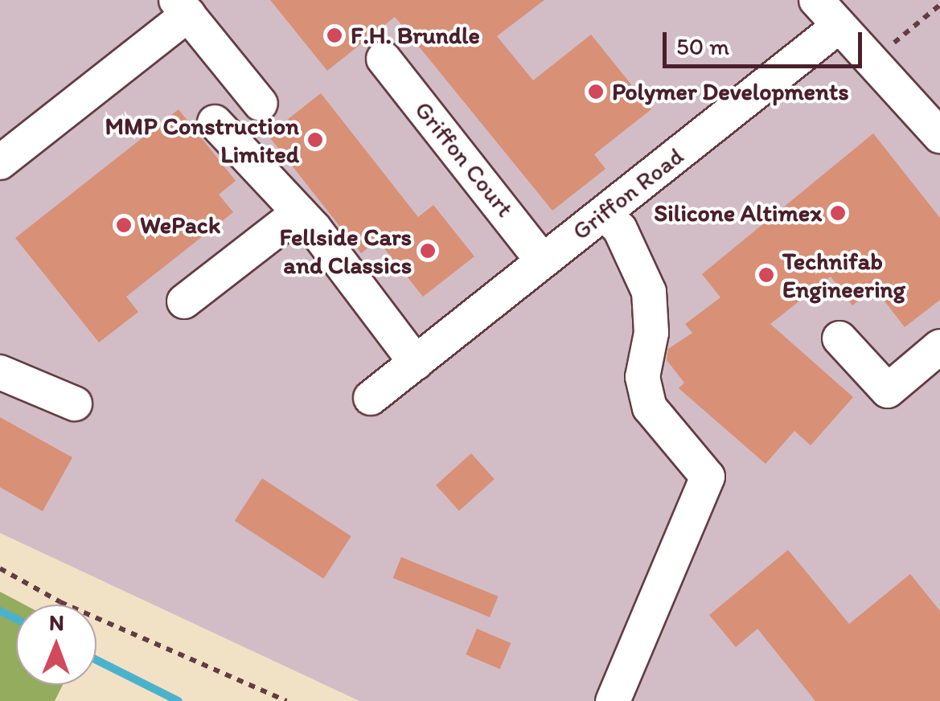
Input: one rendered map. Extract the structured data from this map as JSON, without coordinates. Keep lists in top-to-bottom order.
{
  "streets": {
    "street": ["Griffon Court", "Griffon Road"]
  },
  "crossings": [
    ["Griffon Court", "Griffon Road"]
  ],
  "places": [
    "F.H. Brundle",
    "Polymer Developments",
    "MMP Construction Limited",
    "Silicone Altimex",
    "WePack",
    "Fellside Cars and Classics",
    "Technifab Engineering"
  ],
  "scale_bar": "50 m",
  "north": "top"
}
